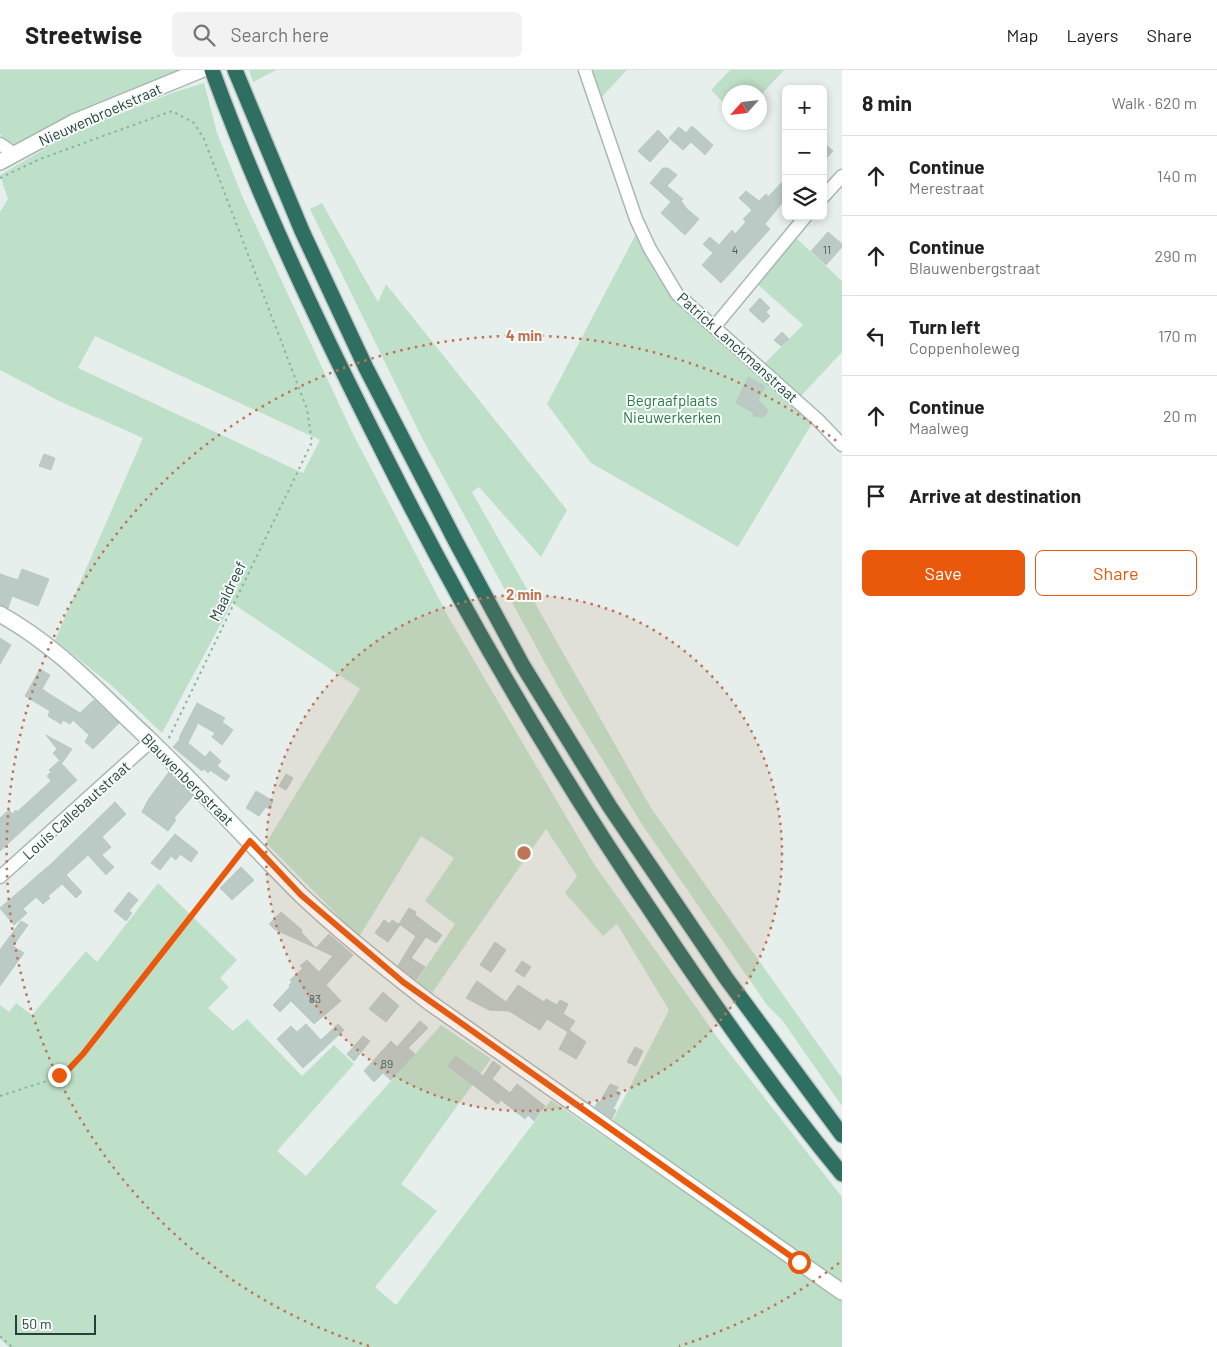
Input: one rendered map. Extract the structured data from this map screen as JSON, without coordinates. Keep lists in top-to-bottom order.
{
  "streets": {
    "street": [
      "Nieuwenbroekstraat",
      "Patrick Lanckmanstraat",
      "Blauwenbergstraat",
      "Louis Callebautstraat"
    ],
    "path": ["Maaldreef"]
  },
  "crossings": [
    ["Maaldreef", "Blauwenbergstraat"],
    ["Maaldreef", "Louis Callebautstraat"],
    ["Blauwenbergstraat", "Louis Callebautstraat"]
  ],
  "parks": ["Begraafplaats Nieuwerkerken"],
  "house_numbers": [
    "4",
    "11",
    "83",
    "89"
  ],
  "scale_bar": "50 m",
  "north": "bottom left",
  "page": {
    "header": "Streetwise",
    "search": "Search here",
    "nav": ["Map", "Layers", "Share"],
    "heading": ["8 min", "Walk · 620 m"],
    "map_buttons": ["+", "−"],
    "list": [
      ["Continue", "Merestraat", "140 m"],
      ["Continue", "Blauwenbergstraat", "290 m"],
      ["Turn left", "Coppenholeweg", "170 m"],
      ["Continue", "Maalweg", "20 m"],
      "Arrive at destination"
    ],
    "buttons": ["Save", "Share"],
    "scale": "50 m"
  },
  "rings": ["4 min", "2 min"]
}
